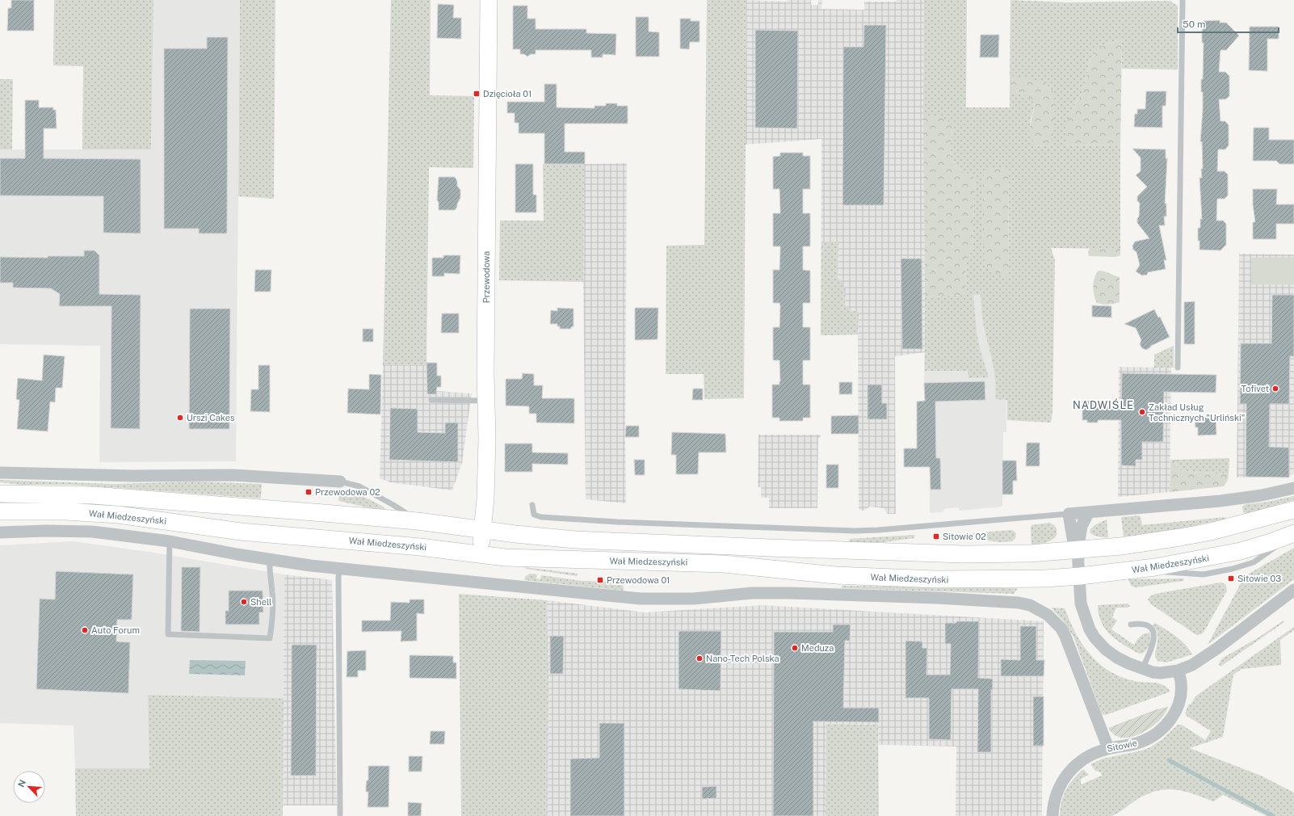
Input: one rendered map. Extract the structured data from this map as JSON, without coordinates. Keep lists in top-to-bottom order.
{
  "streets": {
    "main road": ["Przewodowa", "Wał Miedzeszyński"],
    "street": ["Sitowie"]
  },
  "crossings": [
    ["Przewodowa", "Wał Miedzeszyński"],
    ["Wał Miedzeszyński", "Sitowie"]
  ],
  "districts": ["NADWIŚLE"],
  "places": {
    "transit": [
      "Dzięcioła 01",
      "Przewodowa 02",
      "Sitowie 02",
      "Sitowie 03",
      "Przewodowa 01"
    ],
    "other": [
      "Tofivet",
      "Zakład Usług Technicznych \"Urliński\"",
      "Urszi Cakes",
      "Shell",
      "Auto Forum",
      "Meduza",
      "Nano-Tech Polska"
    ]
  },
  "scale_bar": "50 m",
  "north": "top left"
}
